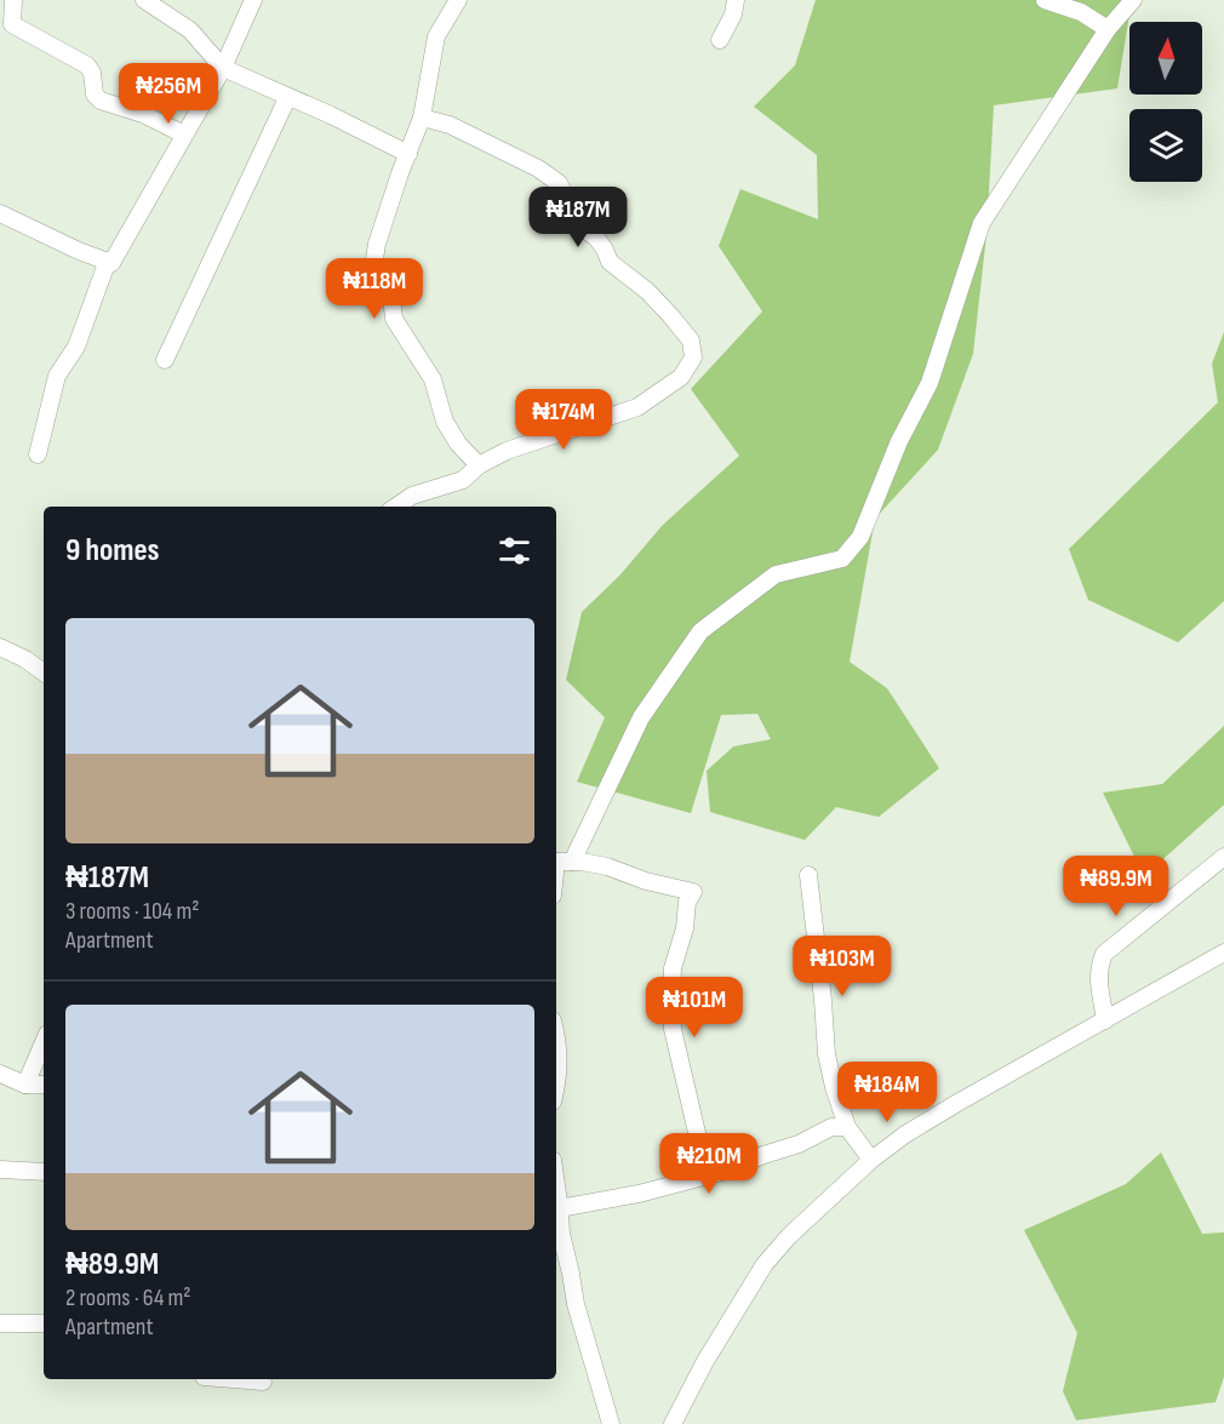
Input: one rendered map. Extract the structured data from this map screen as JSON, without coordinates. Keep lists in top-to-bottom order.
{
  "north": "top",
  "page": {
    "price": [
      "₦256M",
      "₦187M",
      "₦118M",
      "₦174M",
      "₦89.9M",
      "₦103M",
      "₦101M",
      "₦184M",
      "₦210M"
    ],
    "heading": "9 homes",
    "list": [
      {
        "name": "₦187M",
        "note": "3 rooms · 104 m² · Apartment"
      },
      {
        "name": "₦89.9M",
        "note": "2 rooms · 64 m² · Apartment"
      }
    ]
  }
}
